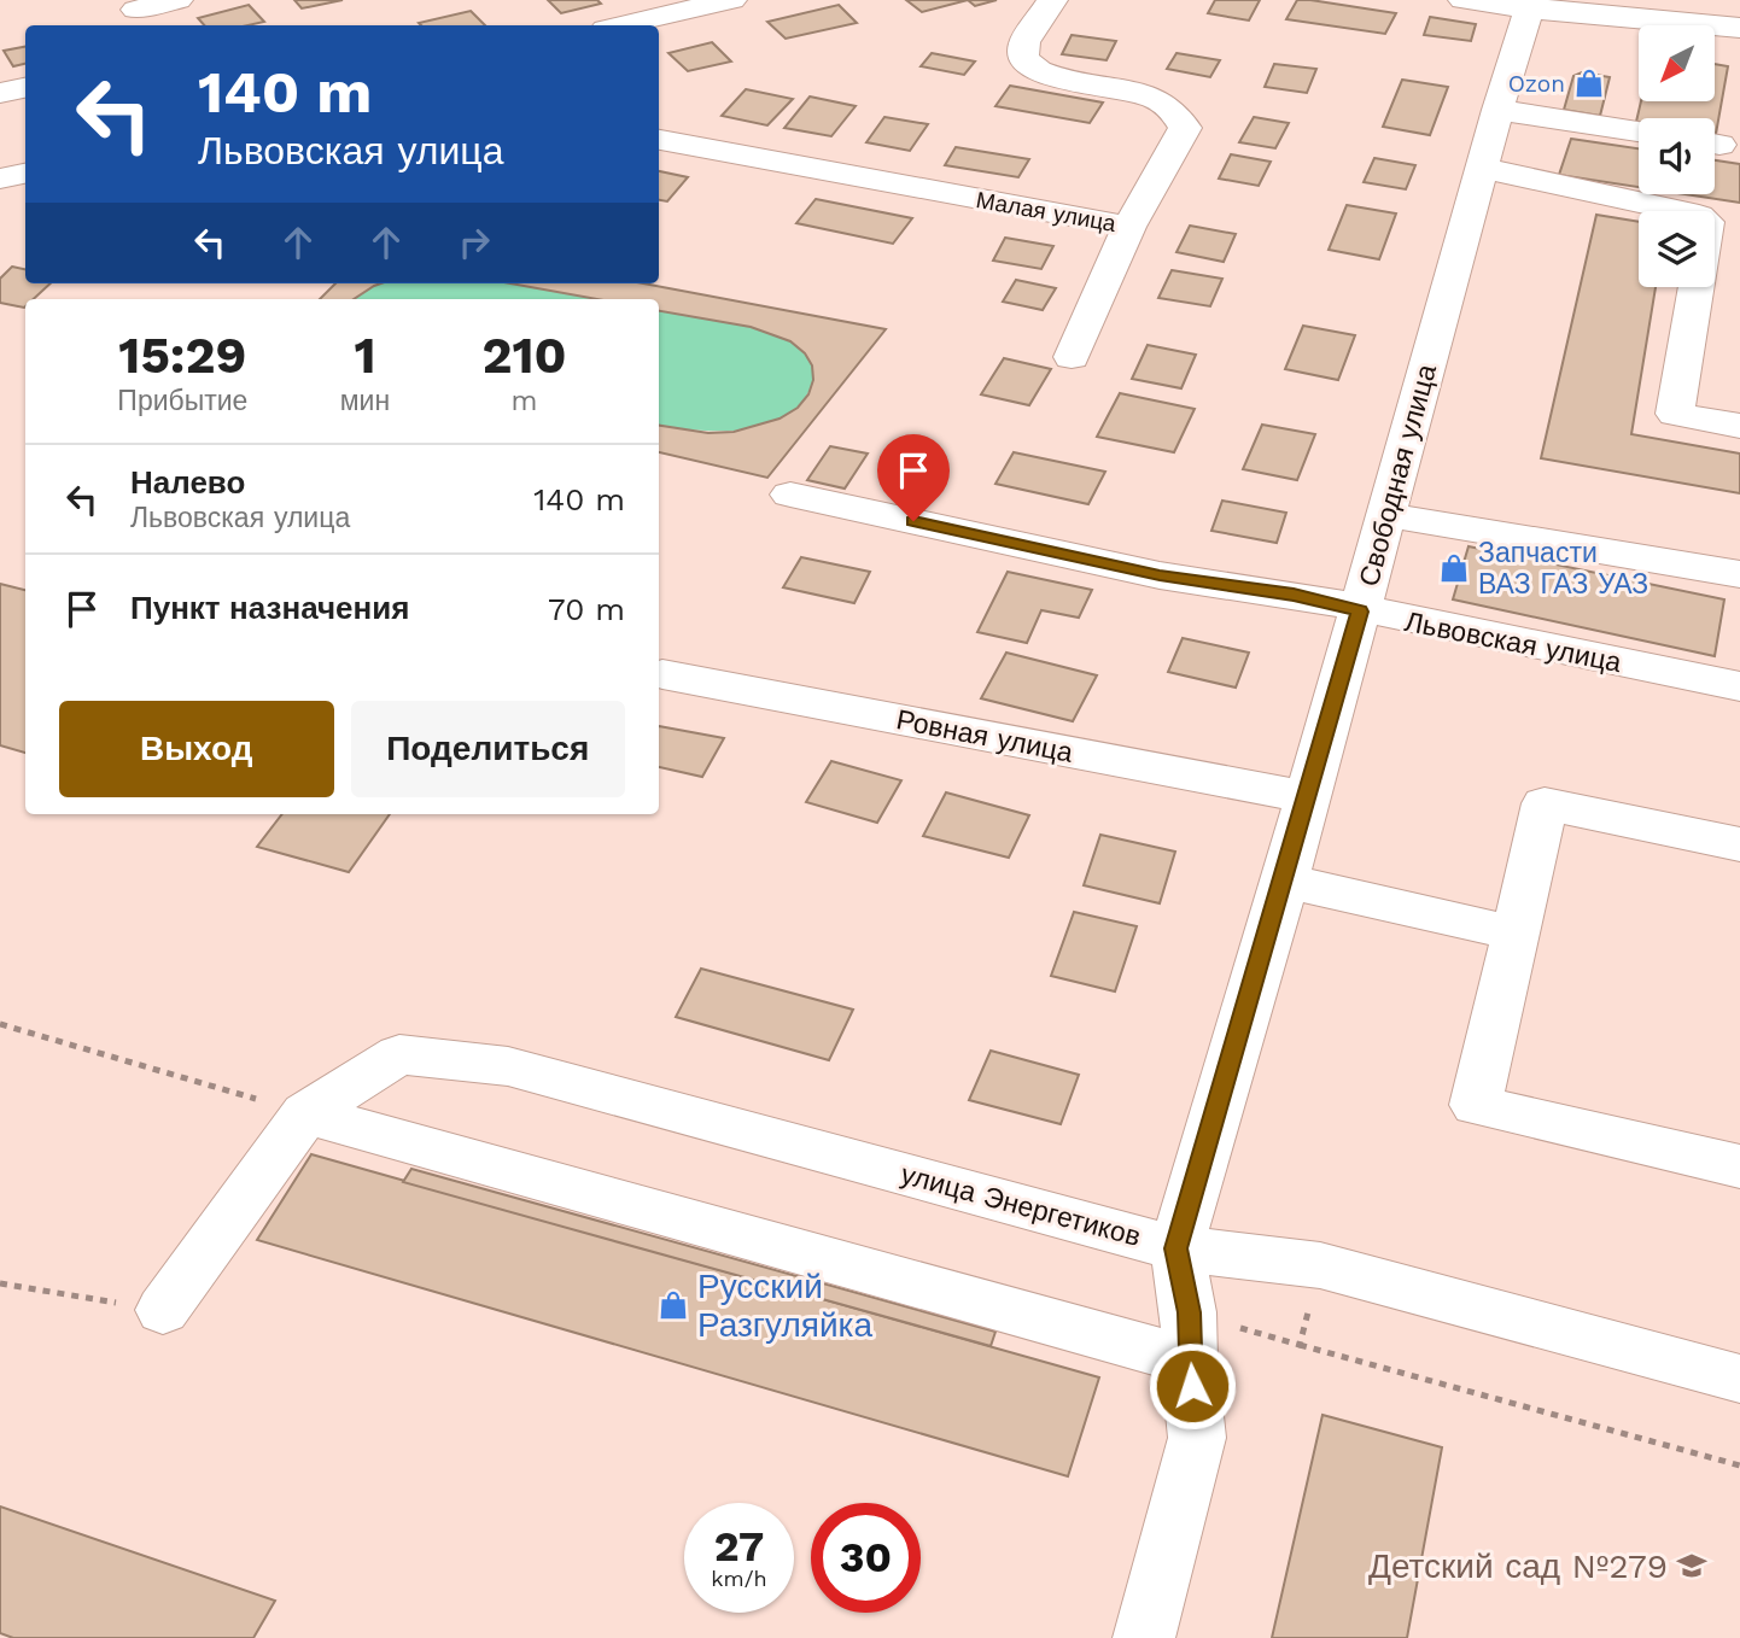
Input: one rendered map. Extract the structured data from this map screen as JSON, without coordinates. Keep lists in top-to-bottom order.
{
  "streets": {
    "street": [
      "Малая улица",
      "Свободная улица",
      "Львовская улица",
      "Ровная улица",
      "улица Энергетиков"
    ]
  },
  "crossings": [
    ["Свободная улица", "Львовская улица"],
    ["Свободная улица", "Ровная улица"],
    ["Свободная улица", "улица Энергетиков"]
  ],
  "places": {
    "shop": ["Ozon", "Запчасти ВАЗ ГАЗ УАЗ", "Русский Разгуляйка"],
    "school or university": ["Детский сад №279"]
  },
  "north": "bottom left",
  "page": {
    "turn": ["140 m", "Львовская улица"],
    "eta": [
      "15:29",
      "Прибытие",
      "1",
      "мин",
      "210",
      "m"
    ],
    "list": [
      {
        "name": "Налево",
        "note": "Львовская улица",
        "value": "140 m"
      },
      {
        "name": "Пункт назначения",
        "value": "70 m"
      }
    ],
    "buttons": ["Выход", "Поделиться"],
    "speed": "27 km/h",
    "limit": "30"
  }
}
